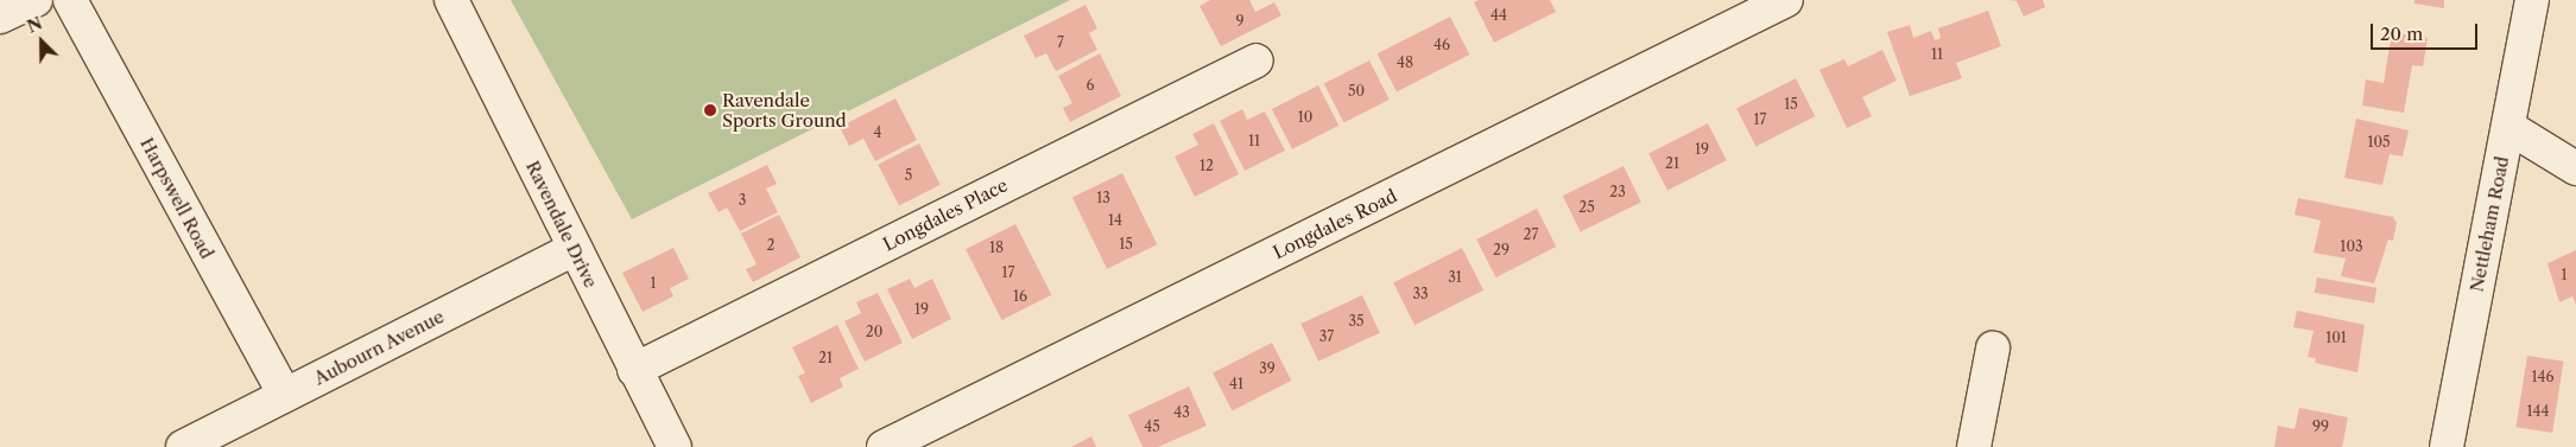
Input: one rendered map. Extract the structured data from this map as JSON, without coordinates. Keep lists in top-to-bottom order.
{
  "streets": {
    "street": [
      "Harpswell Road",
      "Longdales Place",
      "Ravendale Drive",
      "Longdales Road",
      "Nettleham Road",
      "Aubourn Avenue"
    ]
  },
  "crossings": [
    ["Harpswell Road", "Aubourn Avenue"],
    ["Longdales Place", "Ravendale Drive"],
    ["Ravendale Drive", "Aubourn Avenue"]
  ],
  "places": ["Ravendale Sports Ground"],
  "house_numbers": [
    "44",
    "9",
    "7",
    "46",
    "11",
    "48",
    "6",
    "50",
    "15",
    "10",
    "17",
    "4",
    "11",
    "105",
    "19",
    "21",
    "12",
    "5",
    "23",
    "13",
    "3",
    "25",
    "14",
    "27",
    "15",
    "2",
    "103",
    "18",
    "29",
    "17",
    "1",
    "31",
    "1",
    "33",
    "16",
    "19",
    "35",
    "20",
    "37",
    "101",
    "21",
    "39",
    "146",
    "41",
    "144",
    "43",
    "45",
    "99"
  ],
  "scale_bar": "20 m",
  "north": "top left"
}
